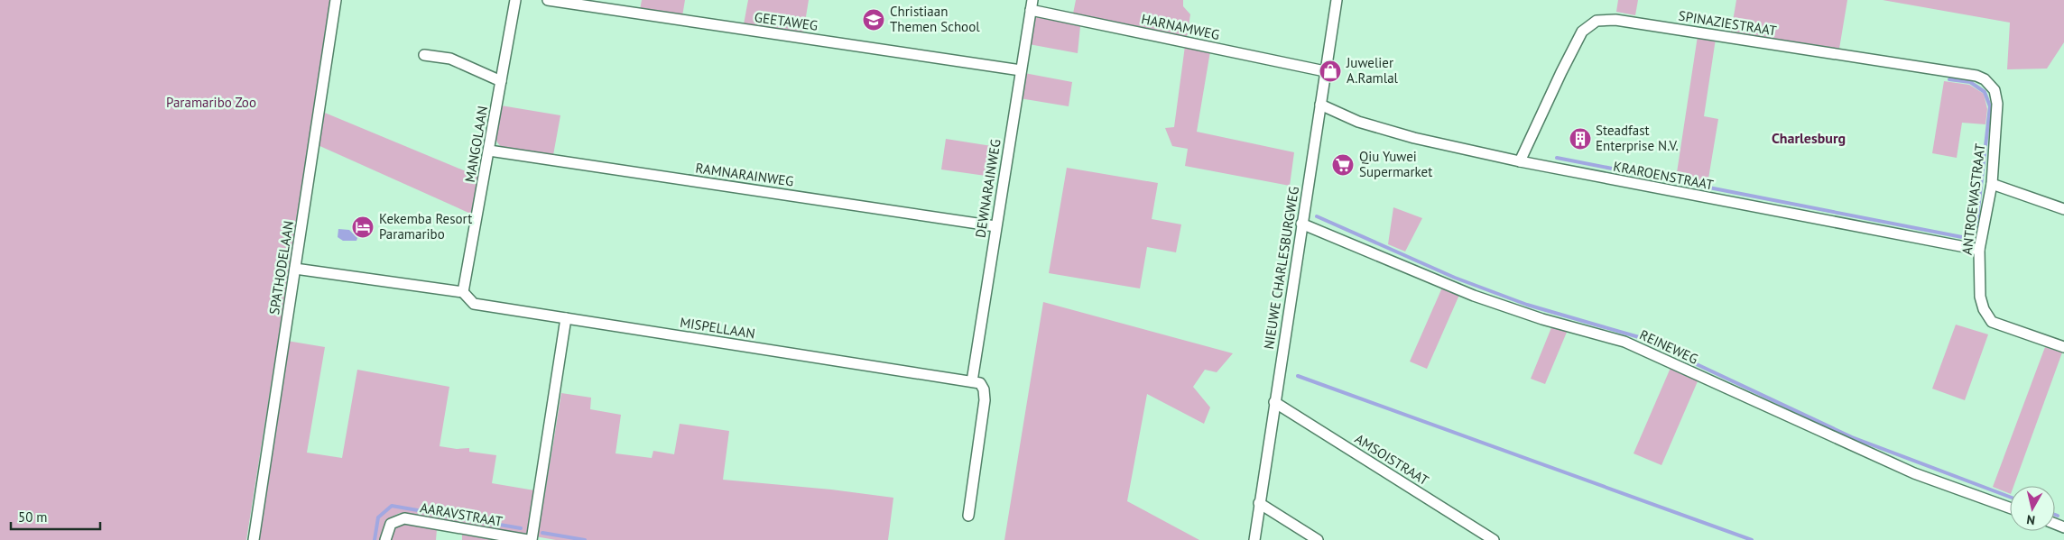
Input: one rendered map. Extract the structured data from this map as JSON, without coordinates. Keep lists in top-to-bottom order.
{
  "streets": {
    "street": [
      "GEETAWEG",
      "SPINAZIESTRAAT",
      "HARNAMWEG",
      "MANGOLAAN",
      "RAMNARAINWEG",
      "KRAROENSTRAAT",
      "DEWNARAINWEG",
      "ANTROEWASTRAAT",
      "SPATHODELAAN",
      "NIEUWE CHARLESBURGWEG",
      "MISPELLAAN",
      "REINEWEG",
      "AMSOISTRAAT",
      "AARAVSTRAAT"
    ]
  },
  "crossings": [
    ["GEETAWEG", "DEWNARAINWEG"],
    ["SPINAZIESTRAAT", "KRAROENSTRAAT"],
    ["SPINAZIESTRAAT", "ANTROEWASTRAAT"],
    ["HARNAMWEG", "DEWNARAINWEG"],
    ["HARNAMWEG", "NIEUWE CHARLESBURGWEG"],
    ["MANGOLAAN", "RAMNARAINWEG"],
    ["MANGOLAAN", "MISPELLAAN"],
    ["RAMNARAINWEG", "DEWNARAINWEG"],
    ["KRAROENSTRAAT", "ANTROEWASTRAAT"],
    ["KRAROENSTRAAT", "NIEUWE CHARLESBURGWEG"],
    ["DEWNARAINWEG", "MISPELLAAN"],
    ["NIEUWE CHARLESBURGWEG", "REINEWEG"],
    ["NIEUWE CHARLESBURGWEG", "AMSOISTRAAT"]
  ],
  "districts": ["Charlesburg"],
  "parks": ["Paramaribo Zoo"],
  "places": {
    "school or university": ["Christiaan Themen School"],
    "shop": ["Juwelier A.Ramlal"],
    "building": ["Steadfast Enterprise N.V."],
    "supermarket": ["Qiu Yuwei Supermarket"],
    "hotel": ["Kekemba Resort Paramaribo"]
  },
  "scale_bar": "50 m",
  "north": "bottom"
}
